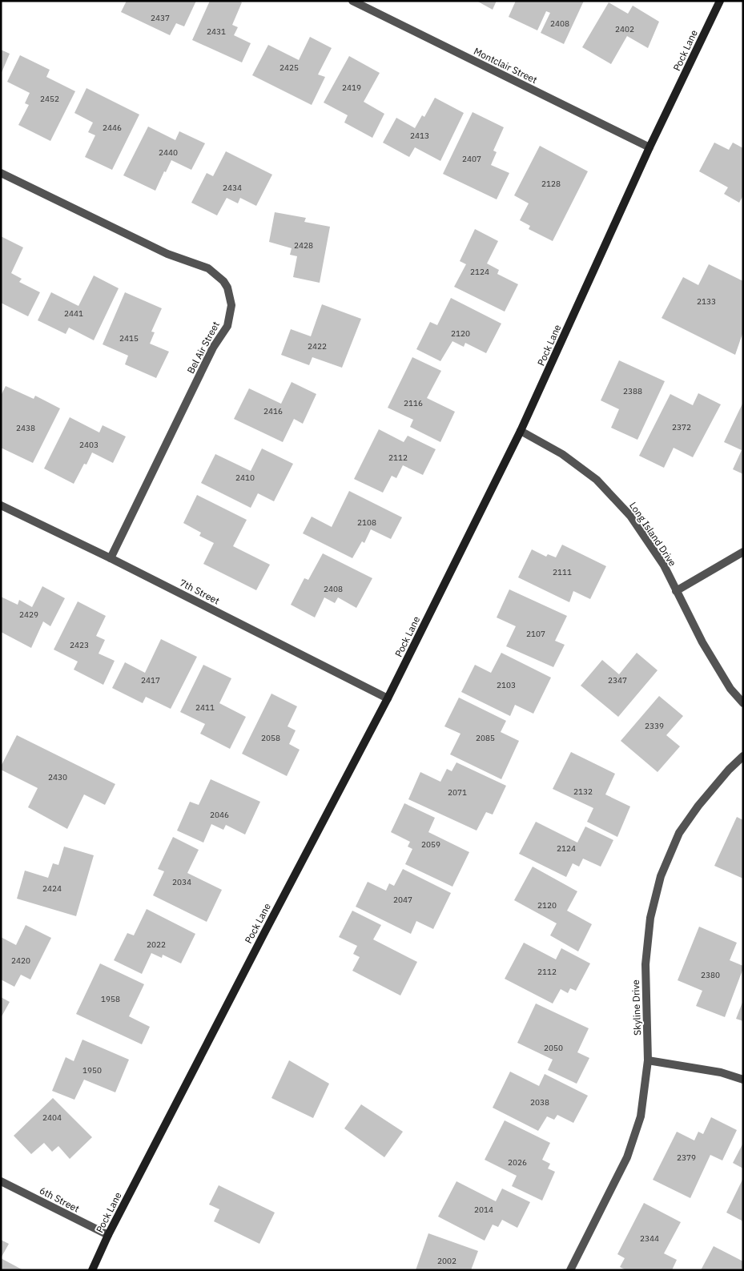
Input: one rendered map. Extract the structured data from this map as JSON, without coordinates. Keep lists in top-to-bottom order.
{
  "streets": {
    "street": [
      "Pock Lane",
      "Montclair Street",
      "Bel Air Street",
      "Long Island Drive",
      "7th Street",
      "Skyline Drive",
      "6th Street"
    ]
  },
  "crossings": [
    ["Pock Lane", "Montclair Street"],
    ["Pock Lane", "Long Island Drive"],
    ["Pock Lane", "7th Street"],
    ["Pock Lane", "6th Street"],
    ["Bel Air Street", "7th Street"]
  ],
  "house_numbers": [
    "2437",
    "2408",
    "2402",
    "2431",
    "2425",
    "2419",
    "2452",
    "2446",
    "2413",
    "2440",
    "2407",
    "2128",
    "2434",
    "2428",
    "2124",
    "2133",
    "2441",
    "2120",
    "2415",
    "2422",
    "2388",
    "2116",
    "2416",
    "2372",
    "2438",
    "2403",
    "2112",
    "2410",
    "2108",
    "2111",
    "2408",
    "2429",
    "2107",
    "2423",
    "2417",
    "2347",
    "2103",
    "2411",
    "2339",
    "2058",
    "2085",
    "2430",
    "2132",
    "2071",
    "2046",
    "2059",
    "2124",
    "2034",
    "2424",
    "2047",
    "2120",
    "2022",
    "2420",
    "2112",
    "2380",
    "1958",
    "2050",
    "1950",
    "2038",
    "2404",
    "2379",
    "2026",
    "2014",
    "2344",
    "2002"
  ]
}
